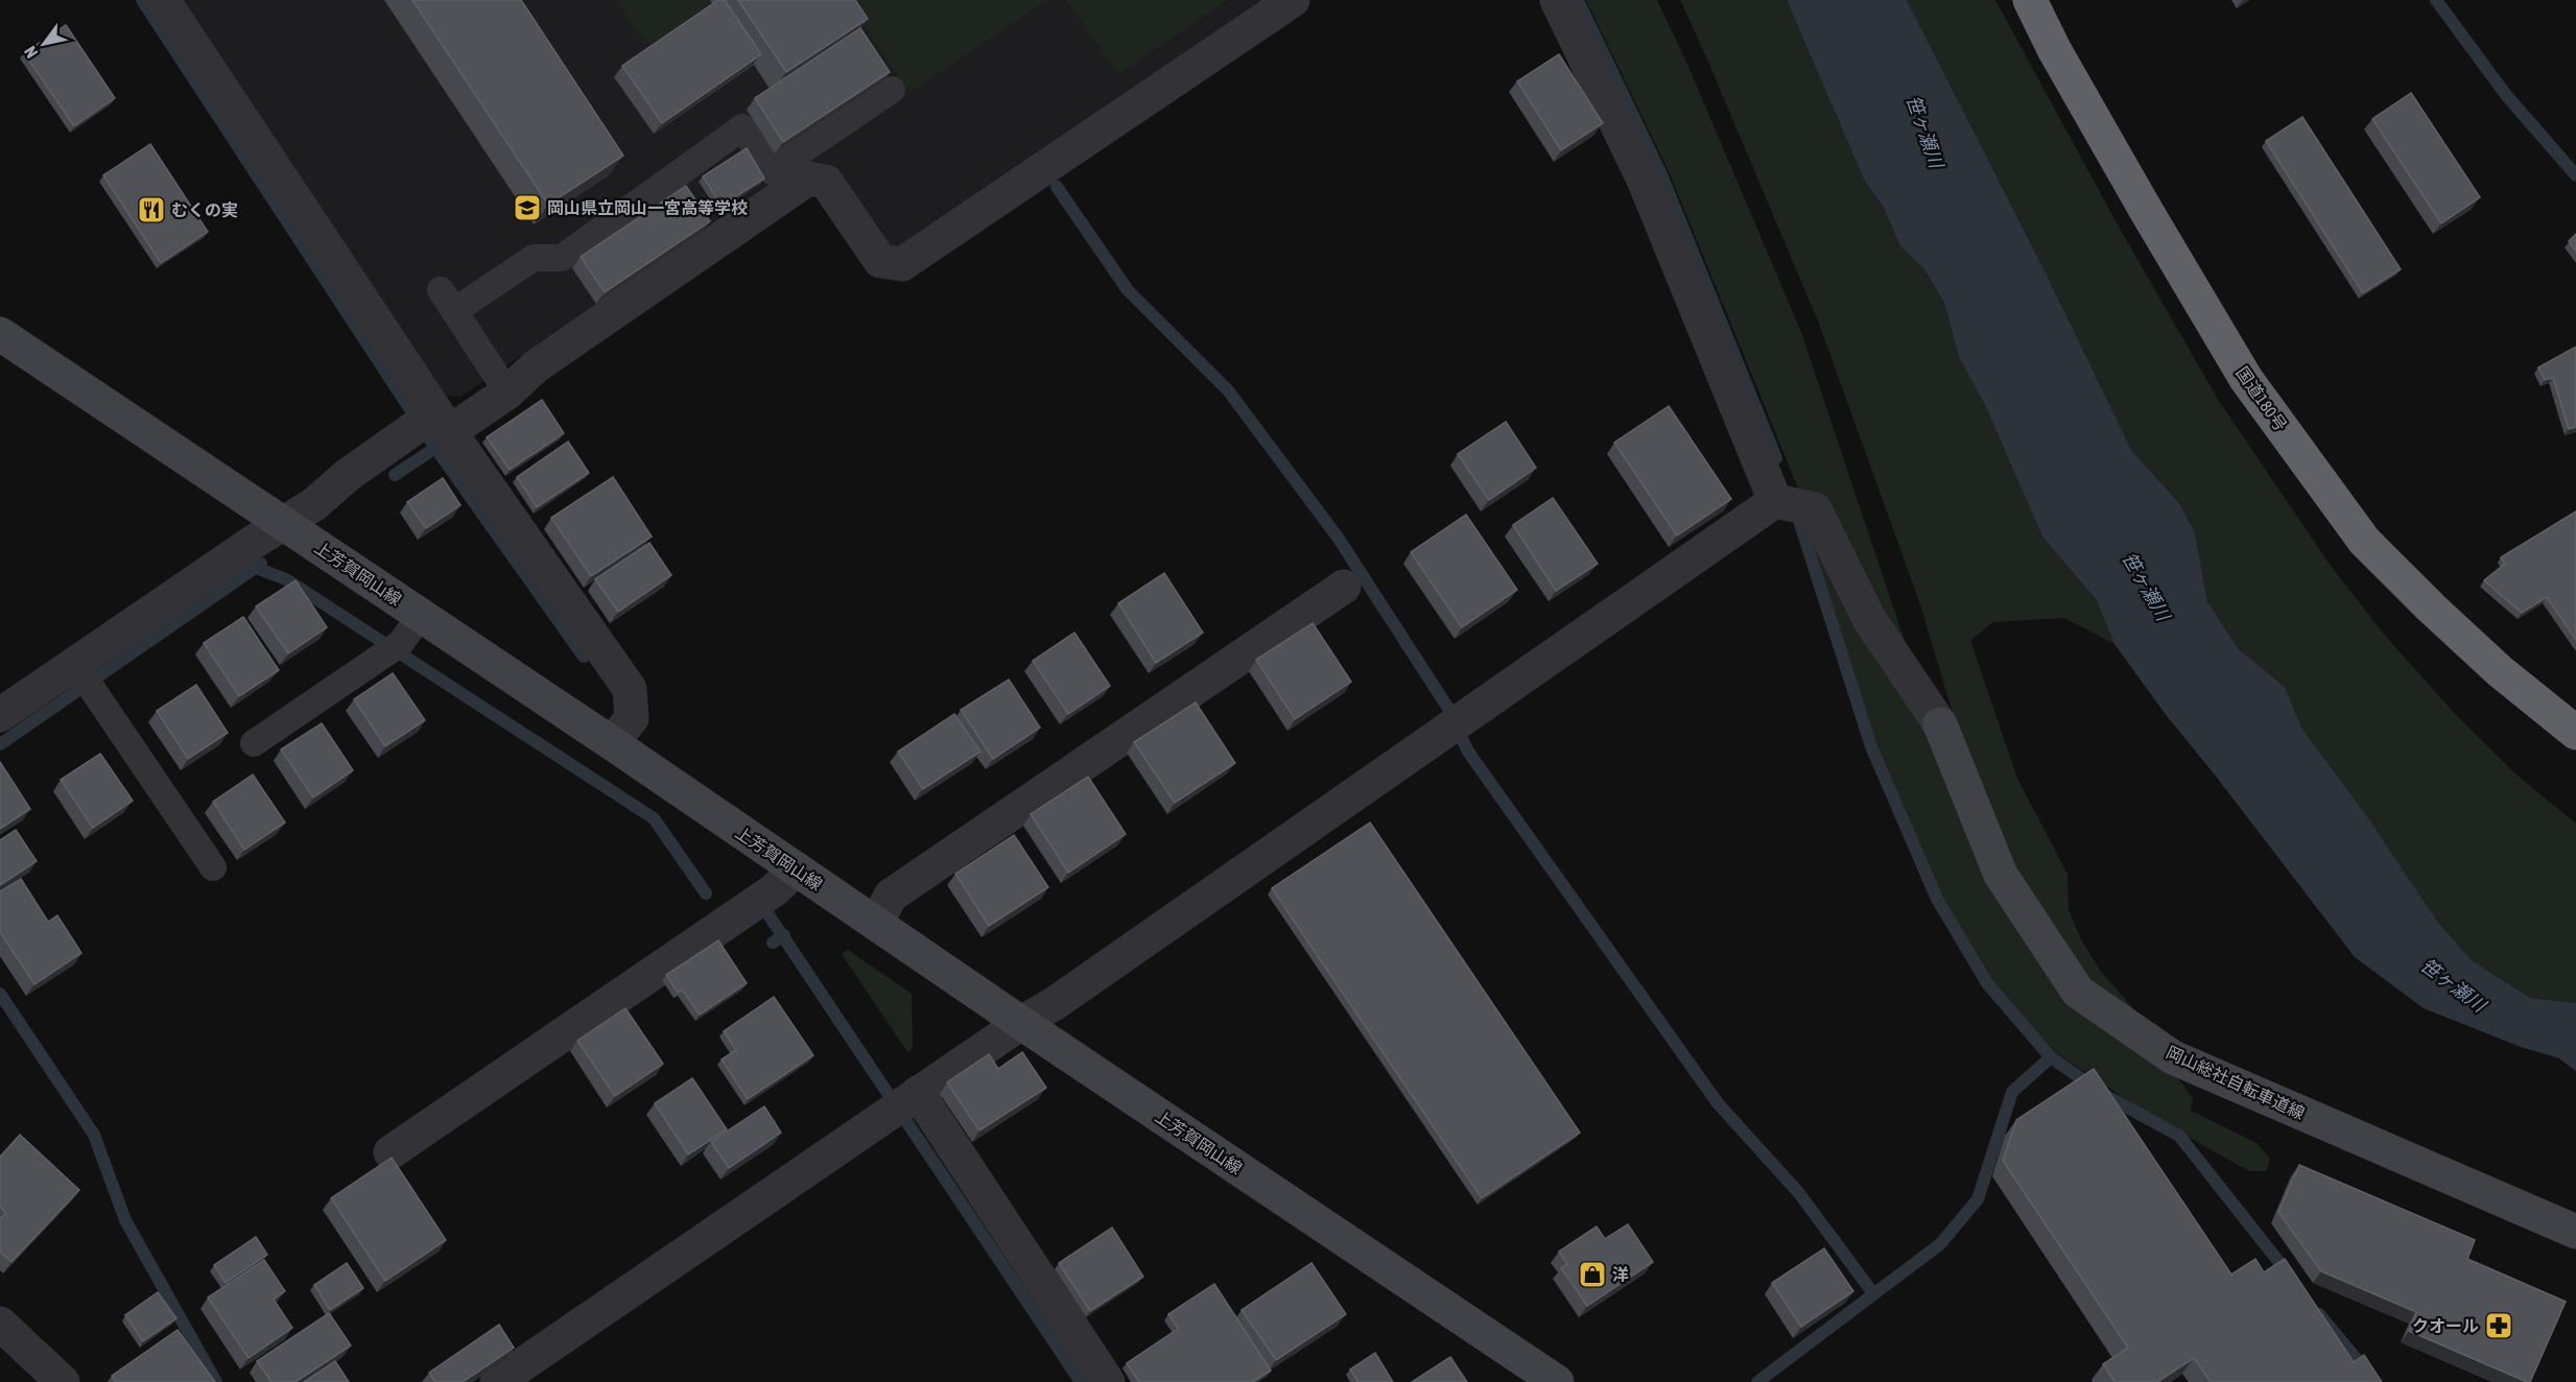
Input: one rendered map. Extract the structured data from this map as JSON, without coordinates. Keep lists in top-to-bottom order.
{
  "streets": {
    "highway": ["国道180号"],
    "main road": ["上芳賀岡山線", "岡山総社自転車道線"]
  },
  "water": ["笹ヶ瀬川"],
  "places": {
    "school or university": ["岡山県立岡山一宮高等学校"],
    "restaurant": ["むくの実"],
    "shop": ["洋"],
    "pharmacy": ["クオール"]
  },
  "north": "bottom left"
}
